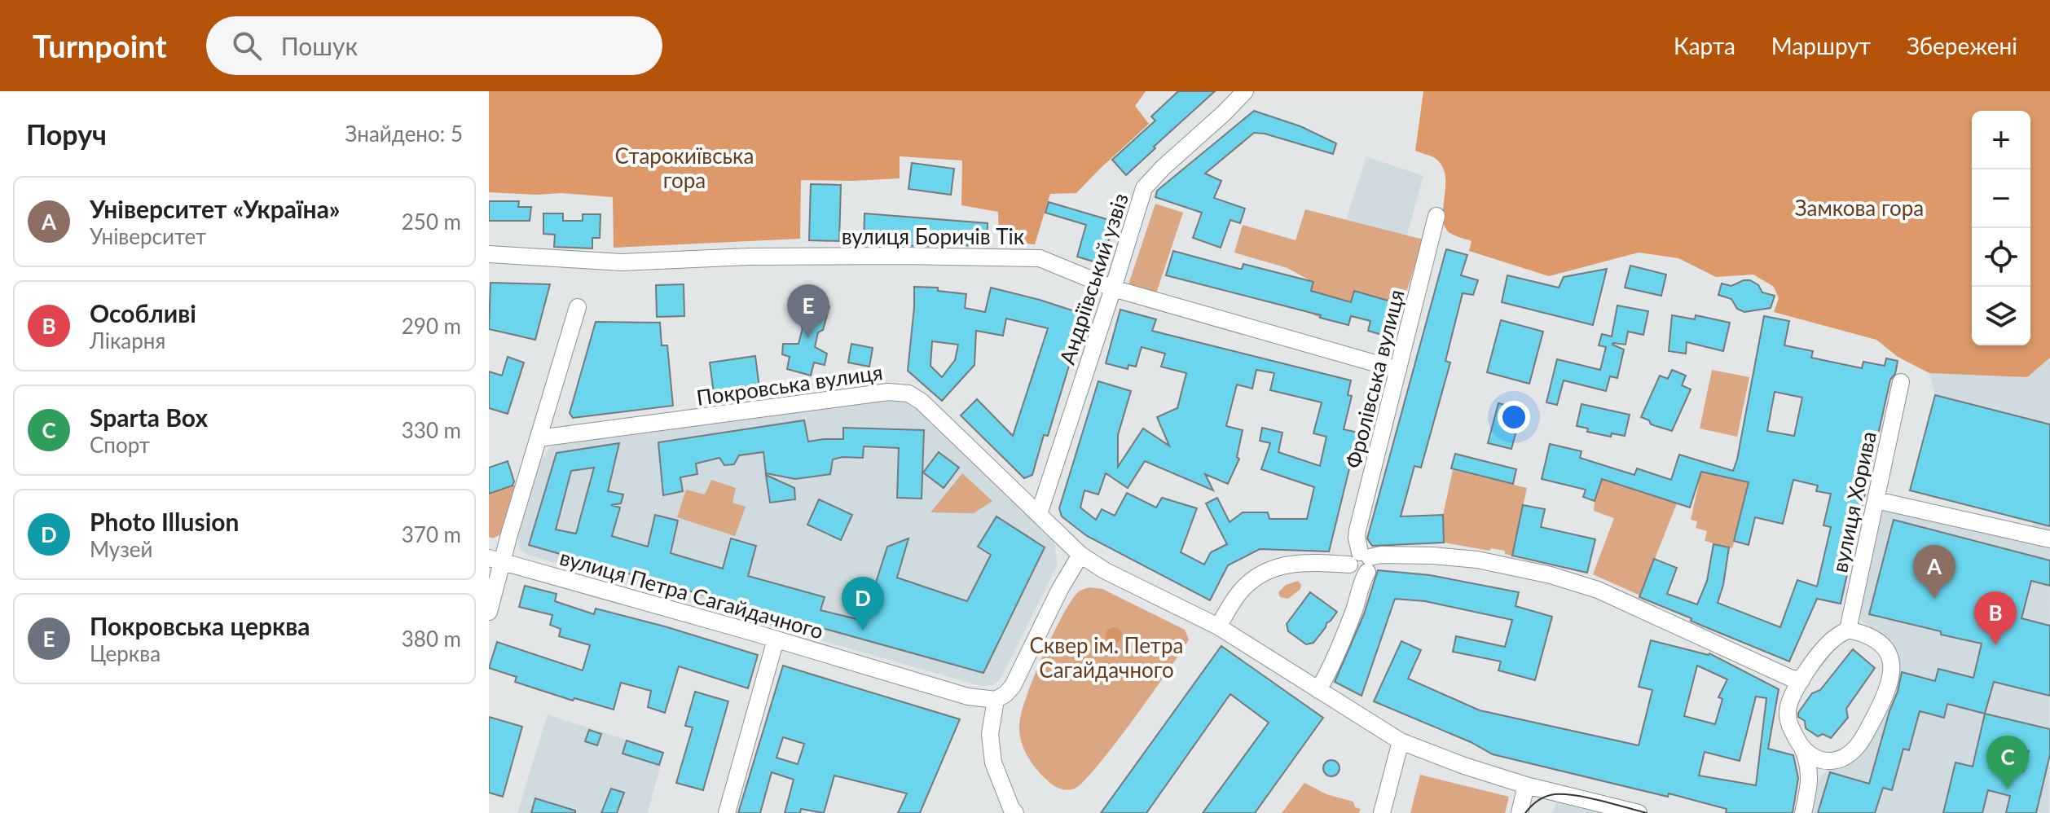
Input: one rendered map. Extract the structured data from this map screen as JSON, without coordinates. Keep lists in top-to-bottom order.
{
  "streets": {
    "street": [
      "вулиця Боричів Тік",
      "Андріївський узвіз",
      "Фролівська вулиця",
      "Покровська вулиця",
      "вулиця Хорива",
      "вулиця Петра Сагайдачного"
    ]
  },
  "crossings": [
    ["вулиця Боричів Тік", "Андріївський узвіз"],
    ["вулиця Боричів Тік", "Фролівська вулиця"],
    ["Андріївський узвіз", "Покровська вулиця"],
    ["Фролівська вулиця", "Покровська вулиця"]
  ],
  "parks": ["Старокиївська гора", "Замкова гора", "Сквер ім. Петра Сагайдачного"],
  "page": {
    "header": "Turnpoint",
    "search": "Пошук",
    "nav": ["Карта", "Маршрут", "Збережені"],
    "heading": ["Поруч", "Знайдено: 5"],
    "map_buttons": ["+", "−"],
    "list": [
      {
        "mark": "A",
        "name": "Університет «Україна»",
        "note": "Університет",
        "value": "250 m"
      },
      {
        "mark": "B",
        "name": "Особливі",
        "note": "Лікарня",
        "value": "290 m"
      },
      {
        "mark": "C",
        "name": "Sparta Box",
        "note": "Спорт",
        "value": "330 m"
      },
      {
        "mark": "D",
        "name": "Photo Illusion",
        "note": "Музей",
        "value": "370 m"
      },
      {
        "mark": "E",
        "name": "Покровська церква",
        "note": "Церква",
        "value": "380 m"
      }
    ],
    "pins": [
      "E",
      "A",
      "D",
      "B",
      "C"
    ]
  }
}
